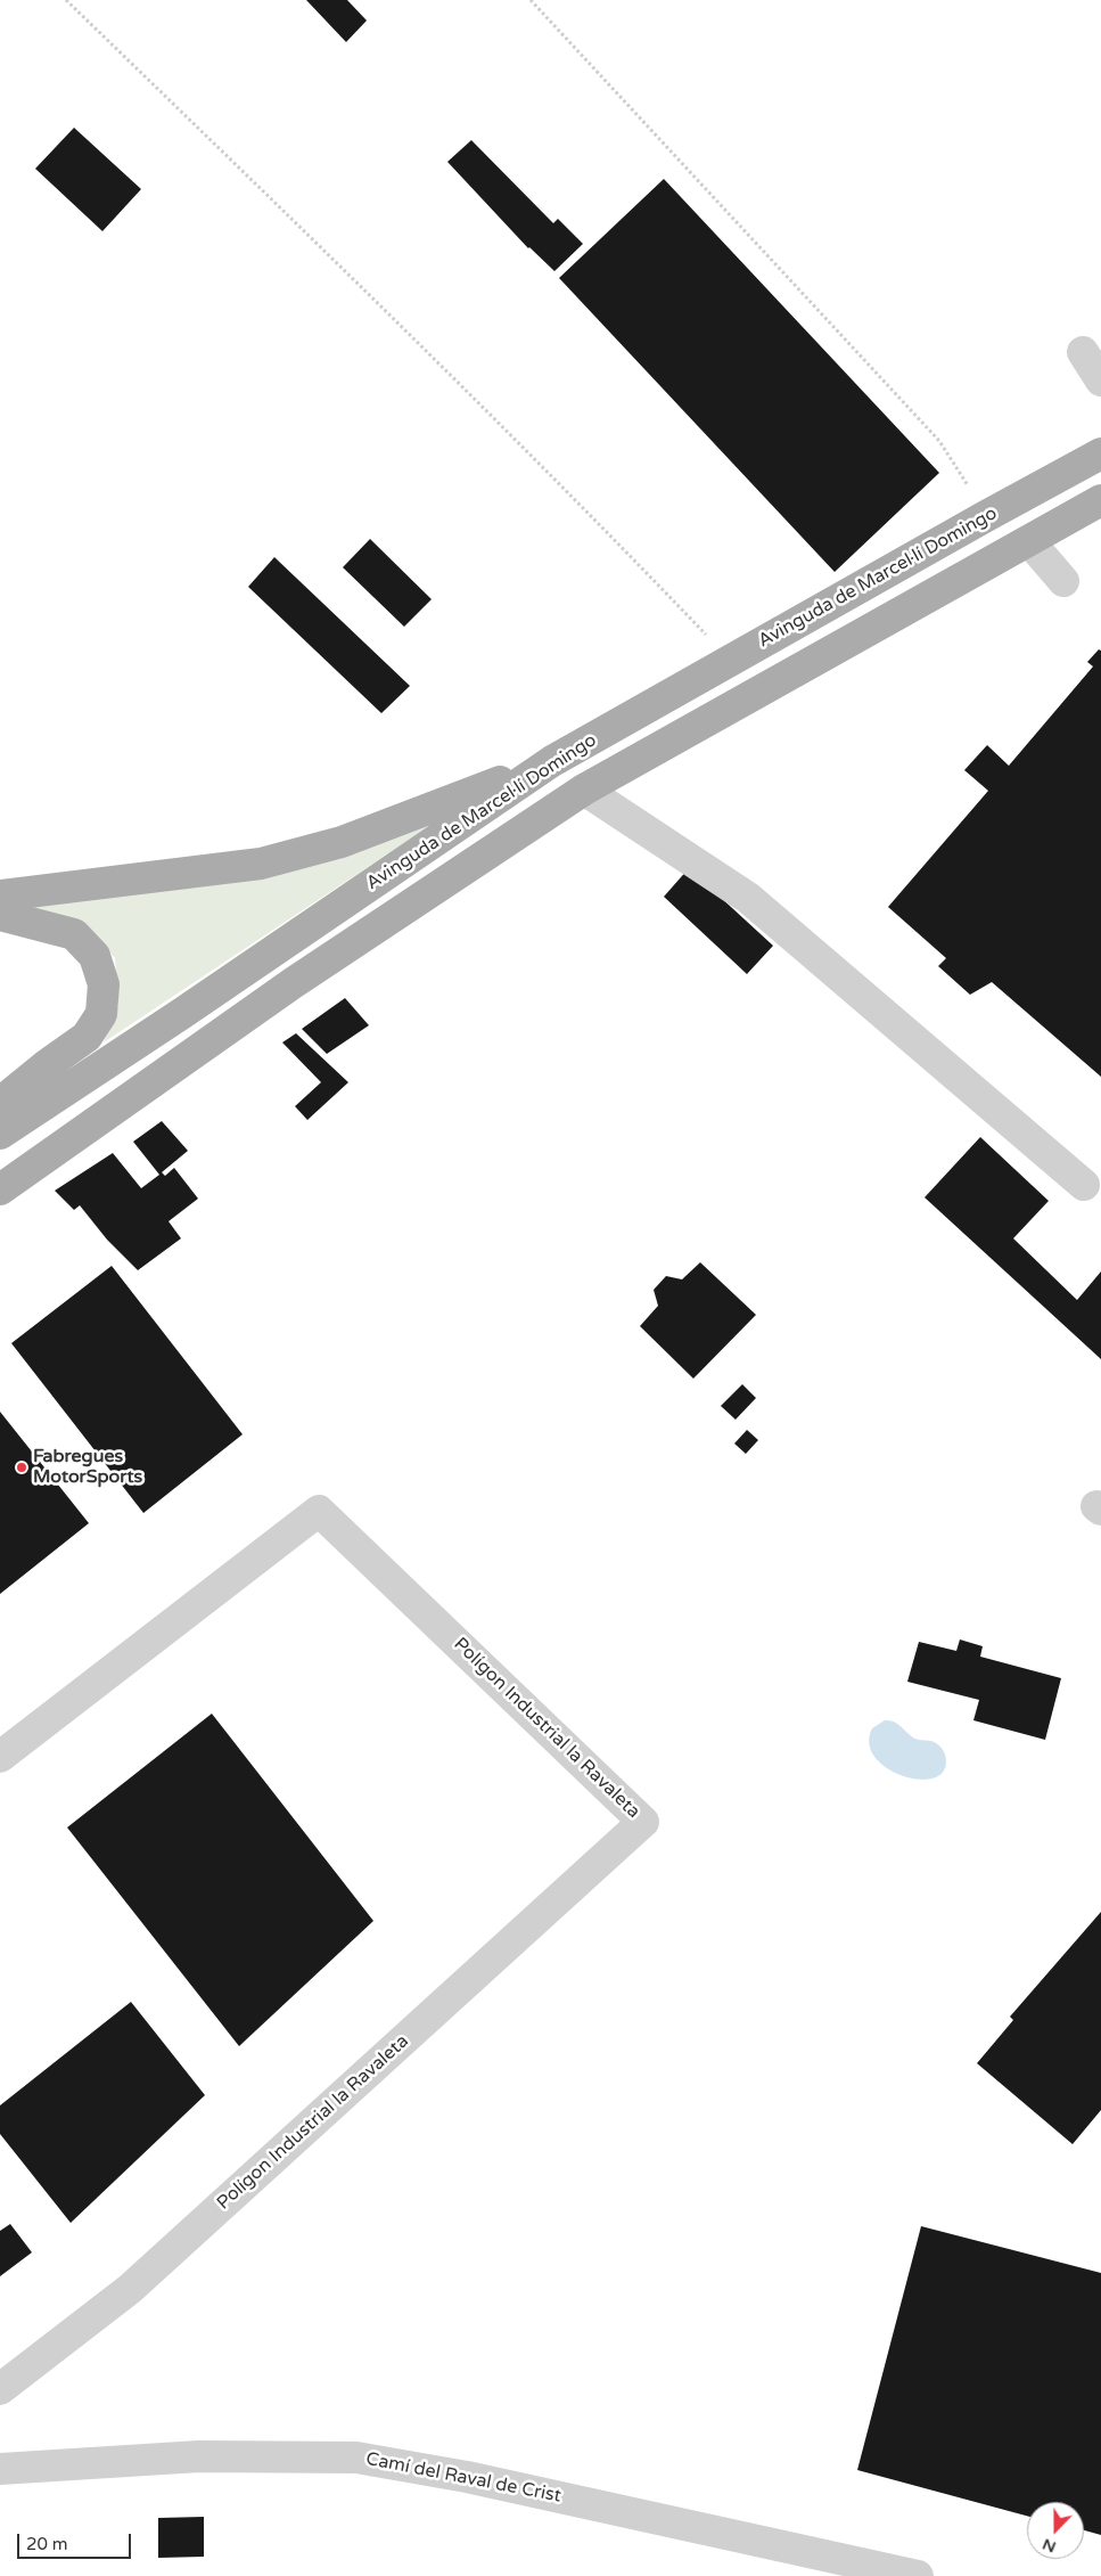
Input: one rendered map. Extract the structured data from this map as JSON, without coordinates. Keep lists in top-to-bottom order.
{
  "streets": {
    "main road": ["Avinguda de Marcel·lí Domingo"],
    "street": ["Polígon Industrial la Ravaleta", "Camí del Raval de Crist"]
  },
  "places": ["Fabregues MotorSports"],
  "scale_bar": "20 m",
  "north": "bottom"
}
